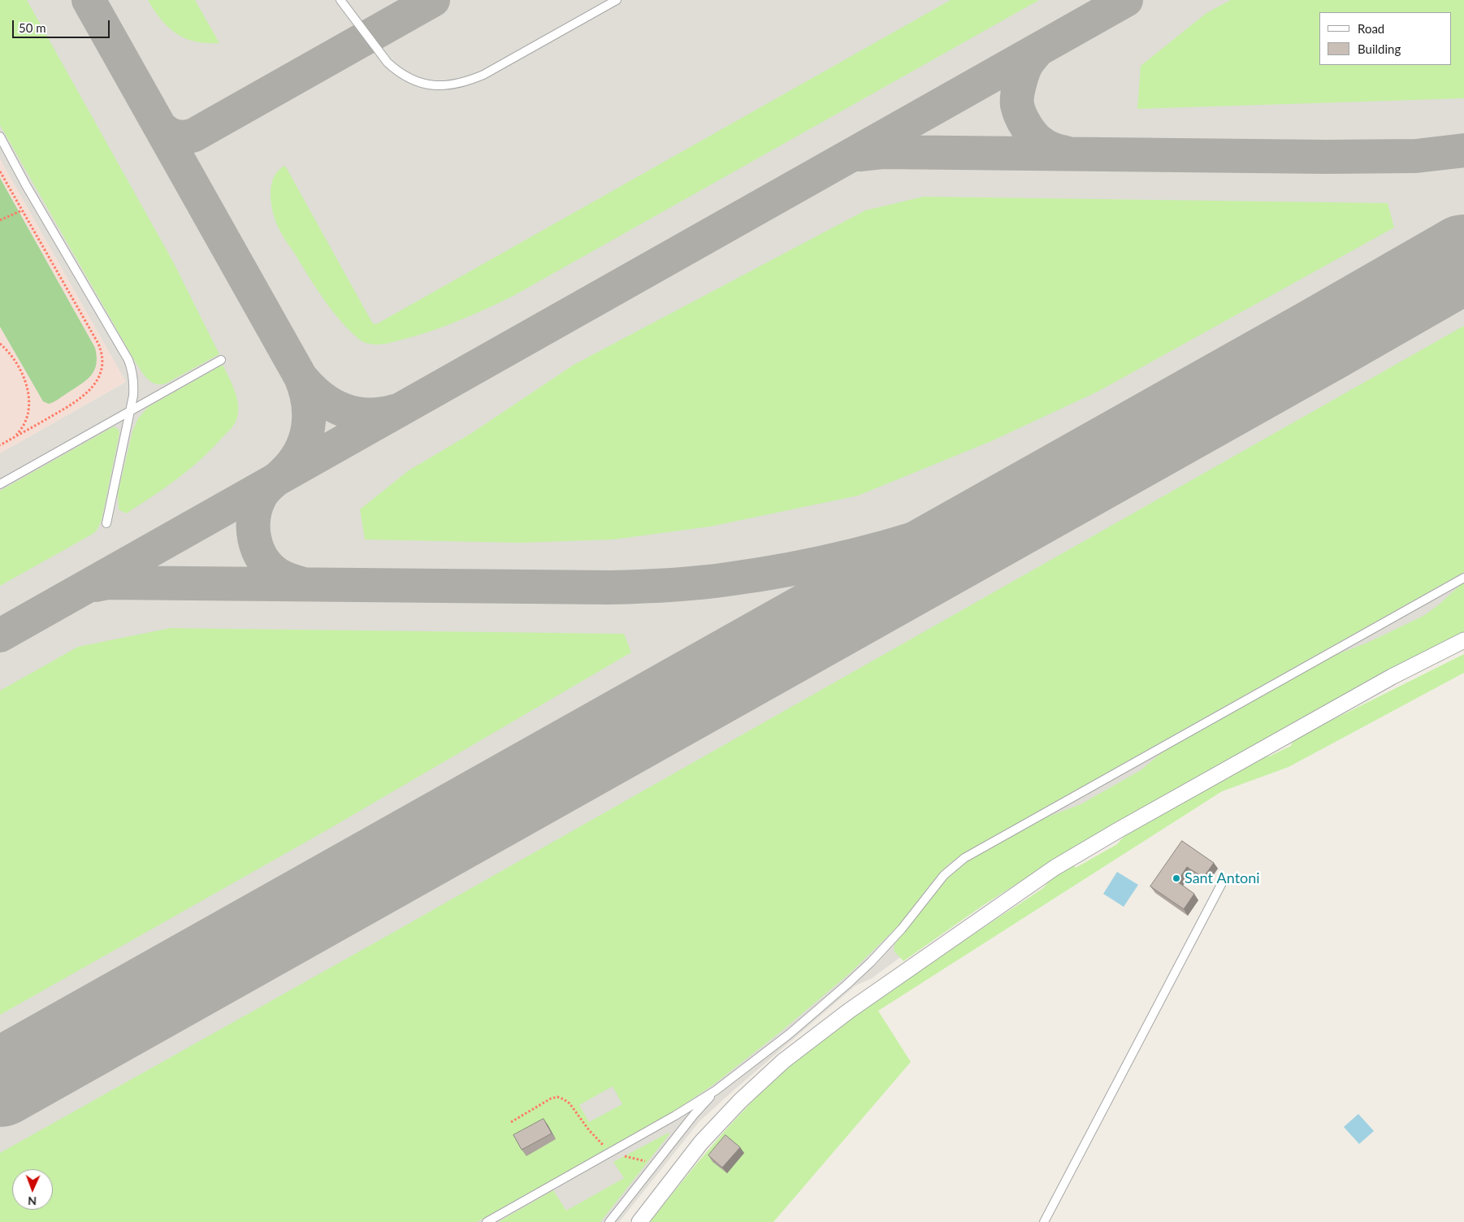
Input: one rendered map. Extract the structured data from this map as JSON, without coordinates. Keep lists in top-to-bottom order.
{
  "places": ["Sant Antoni"],
  "legend": ["Road", "Building"],
  "scale_bar": "50 m",
  "north": "bottom"
}
